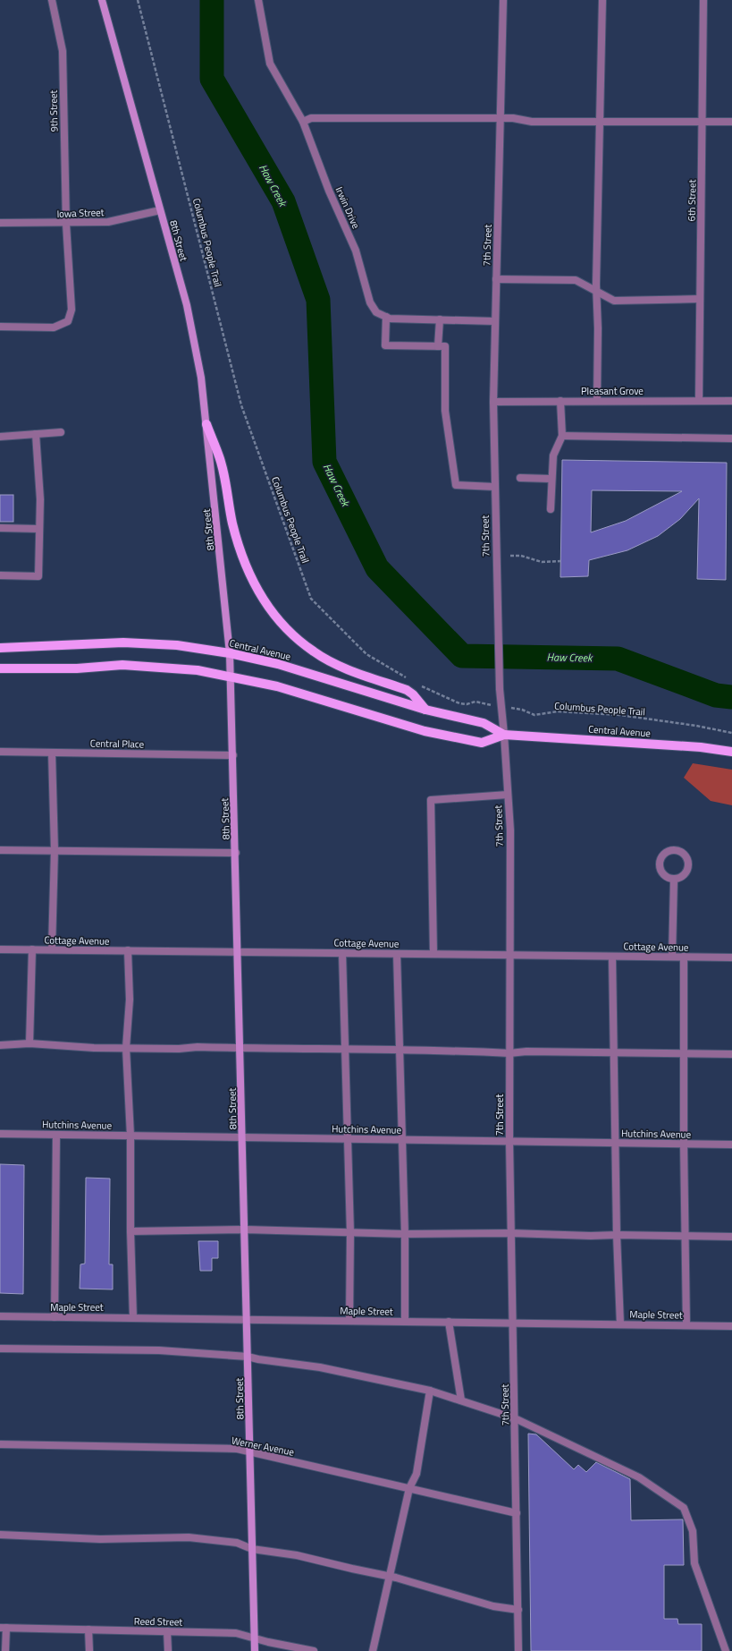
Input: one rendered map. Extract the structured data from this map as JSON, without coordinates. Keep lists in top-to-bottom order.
{
  "streets": {
    "main road": ["Central Avenue"],
    "street": [
      "9th Street",
      "6th Street",
      "Irwin Drive",
      "Iowa Street",
      "8th Street",
      "7th Street",
      "Pleasant Grove",
      "Central Place",
      "Cottage Avenue",
      "Hutchins Avenue",
      "Maple Street",
      "Werner Avenue",
      "Reed Street"
    ],
    "path": ["Columbus People Trail"]
  },
  "crossings": [
    ["9th Street", "Iowa Street"],
    ["6th Street", "Pleasant Grove"],
    ["Iowa Street", "8th Street"],
    ["8th Street", "Central Avenue"],
    ["8th Street", "Central Place"],
    ["8th Street", "Cottage Avenue"],
    ["8th Street", "Hutchins Avenue"],
    ["8th Street", "Maple Street"],
    ["8th Street", "Werner Avenue"],
    ["8th Street", "Reed Street"],
    ["Columbus People Trail", "7th Street"],
    ["7th Street", "Pleasant Grove"],
    ["7th Street", "Central Avenue"],
    ["7th Street", "Cottage Avenue"],
    ["7th Street", "Hutchins Avenue"],
    ["7th Street", "Maple Street"],
    ["7th Street", "Werner Avenue"]
  ],
  "water": ["Haw Creek"]
}
